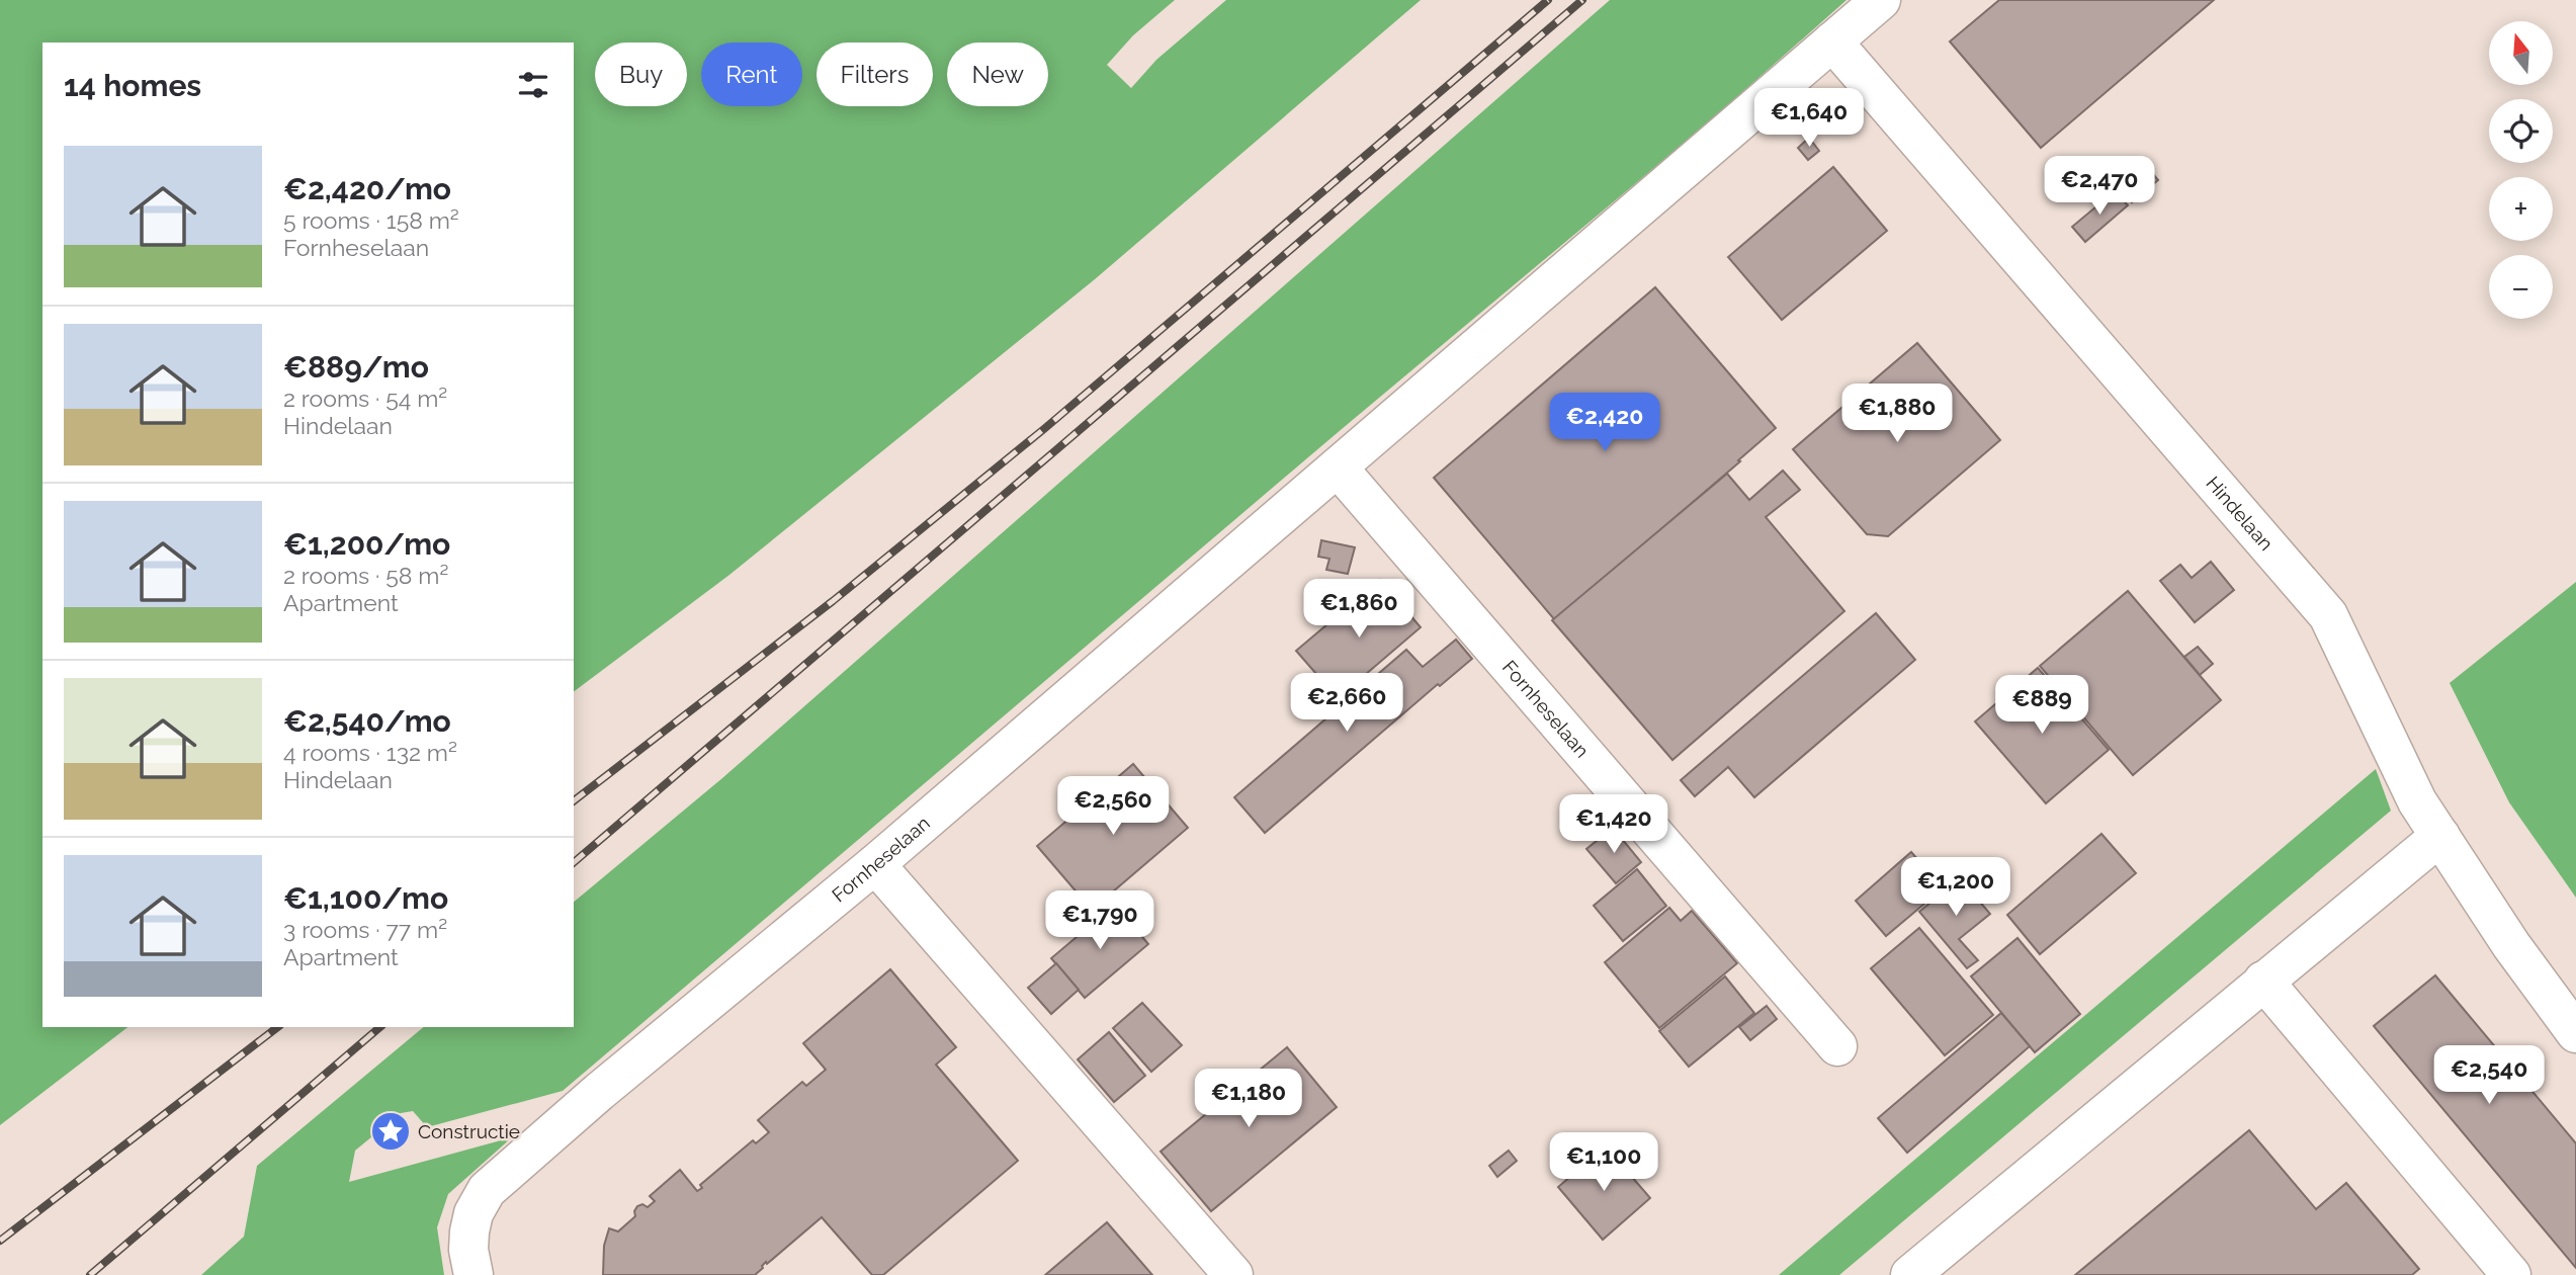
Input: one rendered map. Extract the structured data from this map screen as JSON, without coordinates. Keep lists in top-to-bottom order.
{
  "streets": {
    "street": ["Hindelaan", "Fornheselaan"]
  },
  "crossings": [
    ["Hindelaan", "Fornheselaan"]
  ],
  "places": {
    "place": ["Constructie"]
  },
  "north": "top",
  "page": {
    "map_buttons": ["+", "−"],
    "chip": [
      "Buy",
      "Rent",
      "Filters",
      "New"
    ],
    "heading": "14 homes",
    "price": [
      "€1,640",
      "€2,470",
      "€1,880",
      "€2,420",
      "€1,860",
      "€2,660",
      "€889",
      "€2,560",
      "€1,420",
      "€1,200",
      "€1,790",
      "€2,540",
      "€1,180",
      "€1,100"
    ],
    "list": [
      {
        "name": "€2,420/mo",
        "note": "5 rooms · 158 m² · Fornheselaan"
      },
      {
        "name": "€889/mo",
        "note": "2 rooms · 54 m² · Hindelaan"
      },
      {
        "name": "€1,200/mo",
        "note": "2 rooms · 58 m² · Apartment"
      },
      {
        "name": "€2,540/mo",
        "note": "4 rooms · 132 m² · Hindelaan"
      },
      {
        "name": "€1,100/mo",
        "note": "3 rooms · 77 m² · Apartment"
      }
    ]
  }
}
